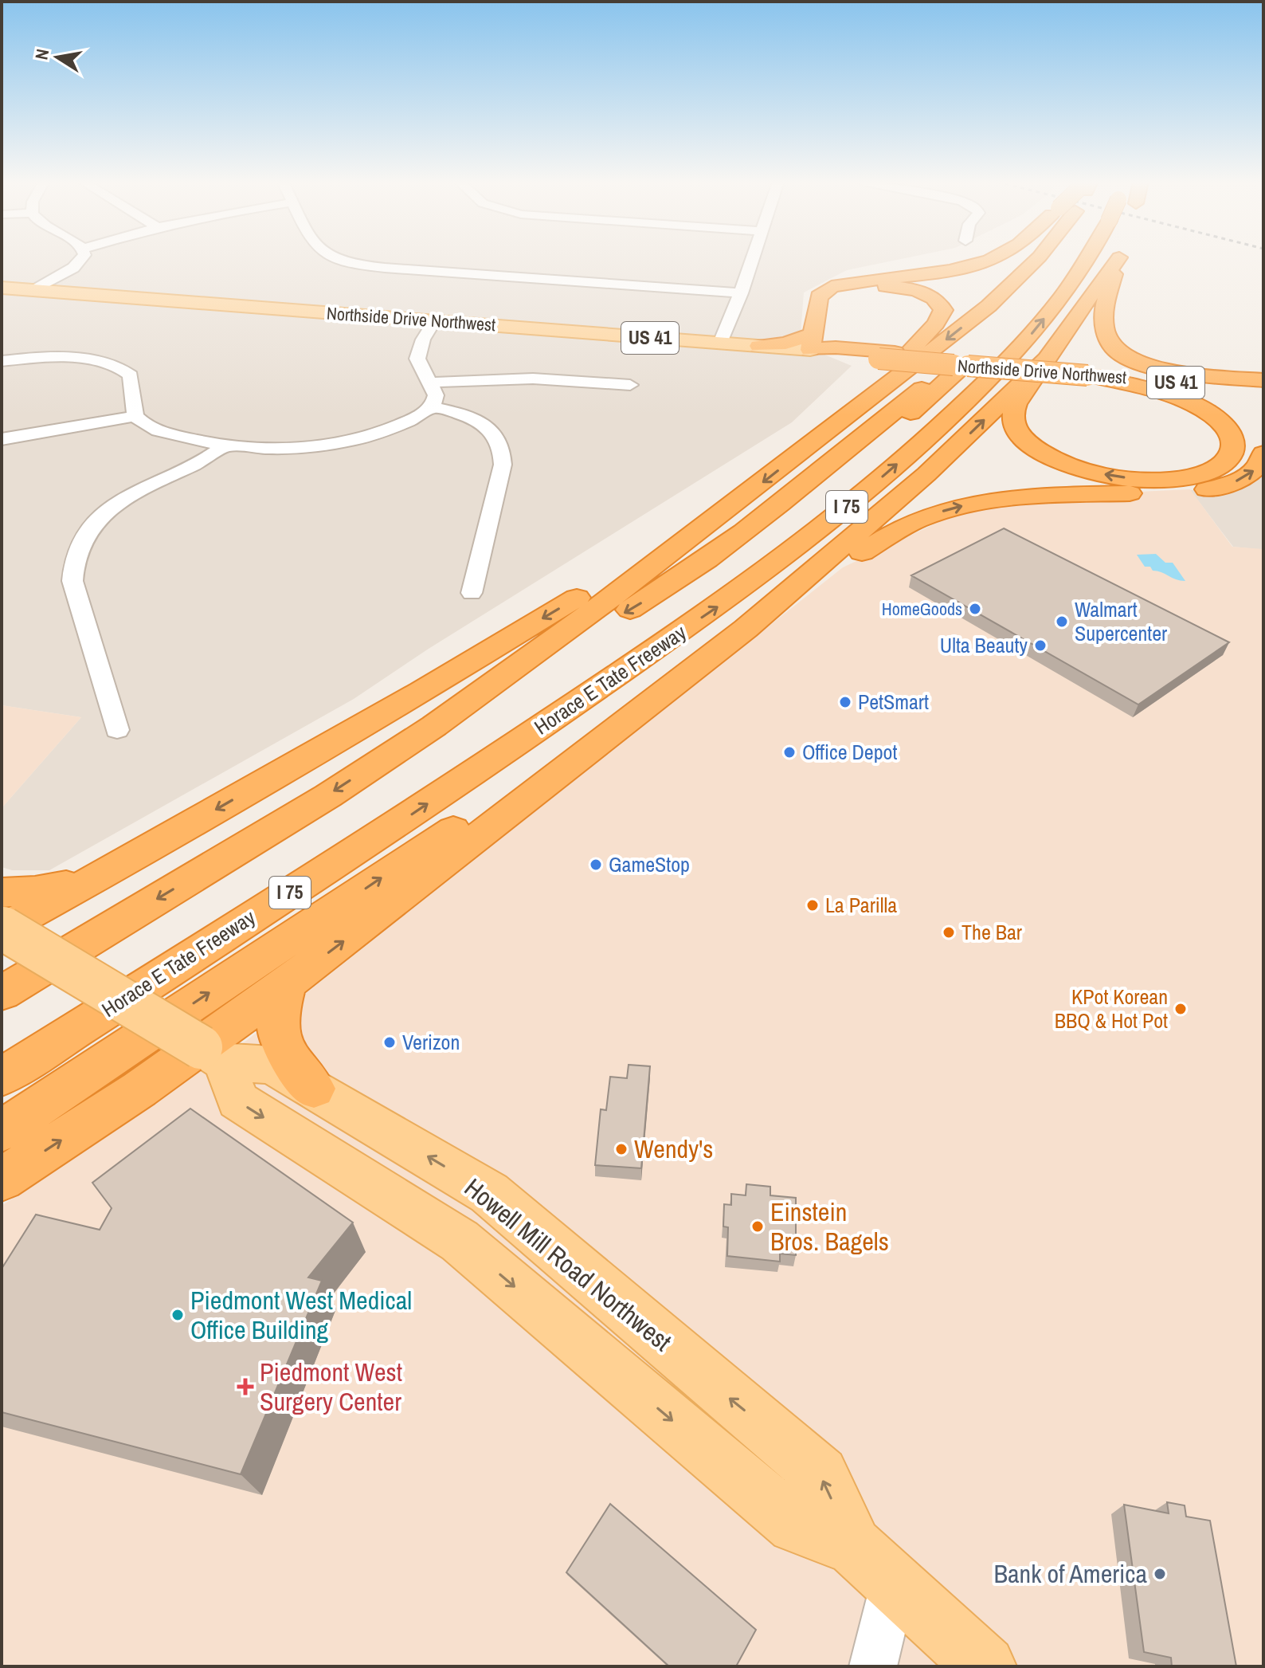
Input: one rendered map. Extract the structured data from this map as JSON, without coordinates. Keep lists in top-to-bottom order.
{
  "streets": {
    "highway": [
      "Northside Drive Northwest",
      "US 41",
      "I 75",
      "Horace E Tate Freeway"
    ],
    "main road": ["Howell Mill Road Northwest"]
  },
  "places": {
    "other": [
      "HomeGoods",
      "Walmart Supercenter",
      "Ulta Beauty",
      "PetSmart",
      "Office Depot",
      "GameStop",
      "La Parilla",
      "The Bar",
      "KPot Korean BBQ & Hot Pot",
      "Verizon",
      "Wendy's",
      "Einstein Bros. Bagels",
      "Piedmont West Medical Office Building",
      "Bank of America"
    ],
    "health": ["Piedmont West Surgery Center"]
  },
  "north": "left"
}
